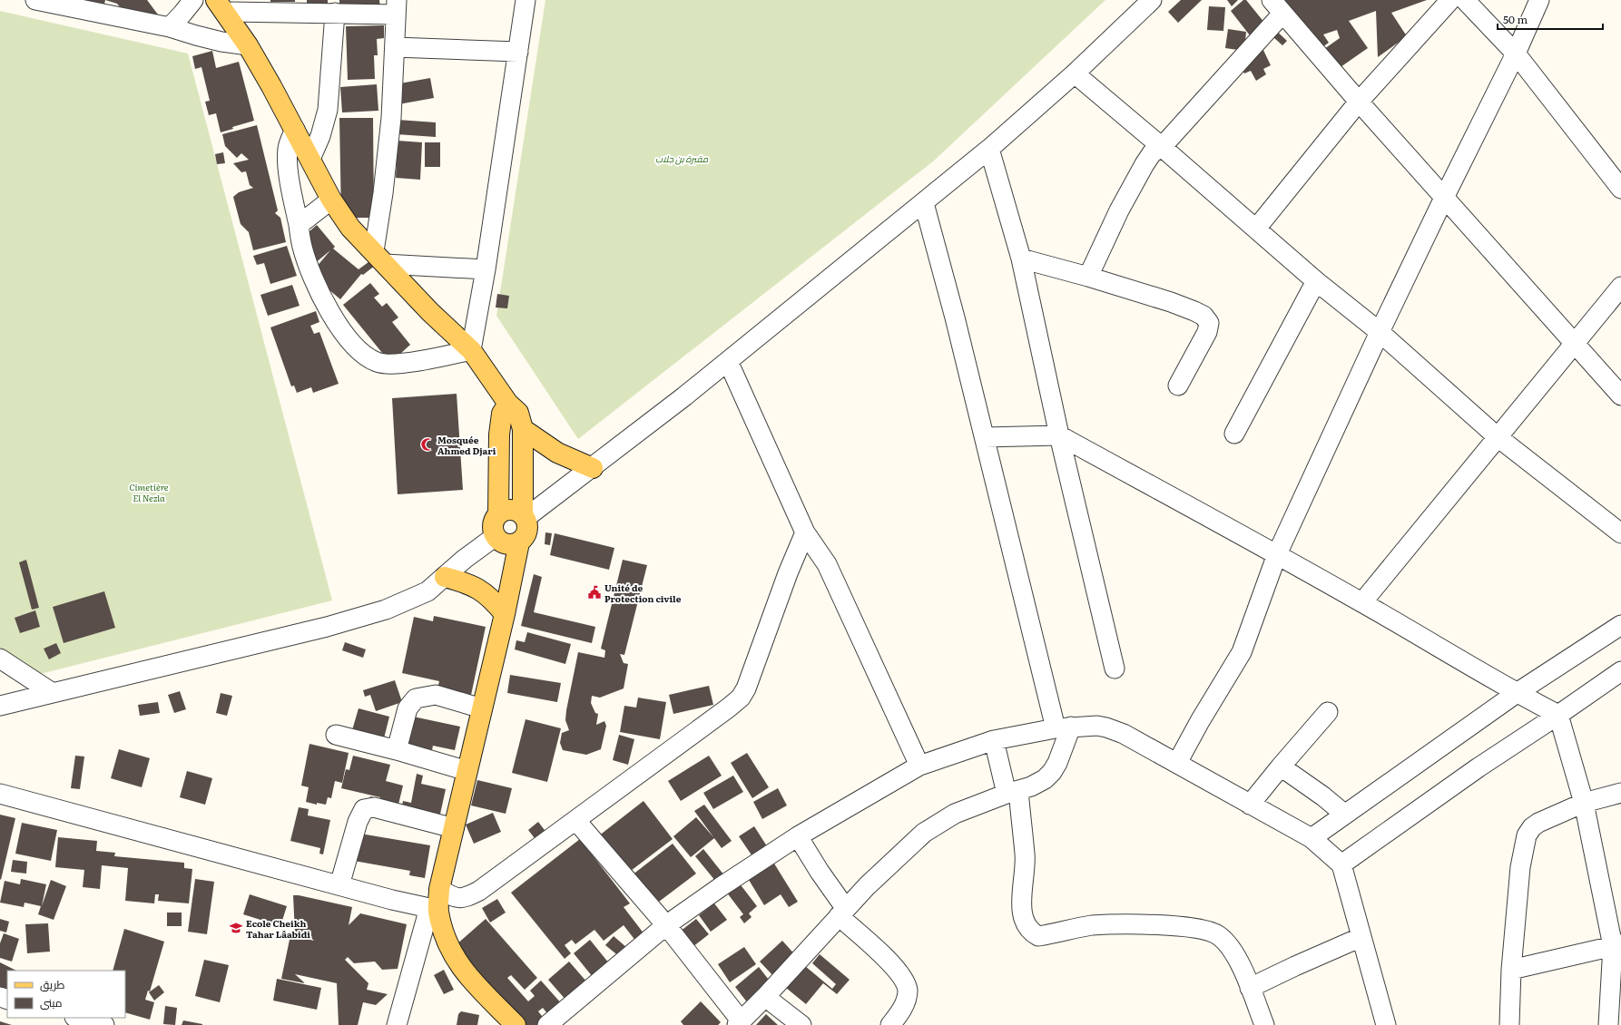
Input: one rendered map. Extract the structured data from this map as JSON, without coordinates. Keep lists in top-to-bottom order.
{
  "parks": ["مقبرة بن جلاب", "Cimetière El Nezla"],
  "places": {
    "mosque": ["Mosquée Ahmed Djari"],
    "public building": ["Unité de Protection civile"],
    "school or university": ["Ecole Cheikh Tahar Lâabidi"]
  },
  "legend": ["طريق", "مبنى"],
  "scale_bar": "50 m"
}
